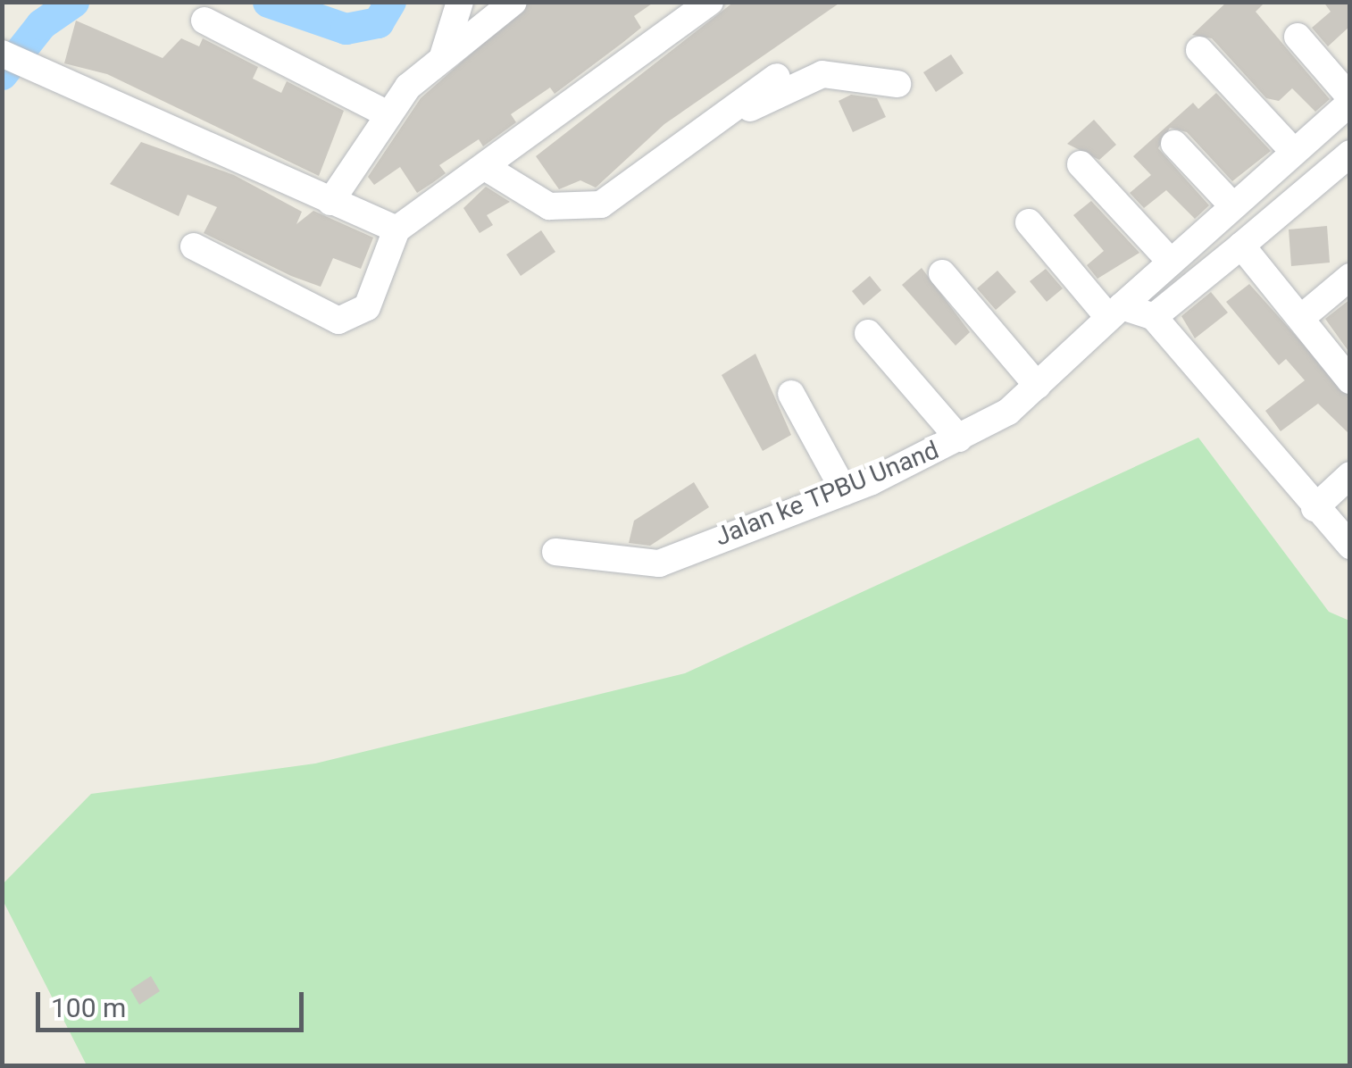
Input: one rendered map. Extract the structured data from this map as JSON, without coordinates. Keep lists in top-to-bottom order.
{
  "streets": {
    "street": ["Jalan ke TPBU Unand"]
  },
  "scale_bar": "100 m"
}
